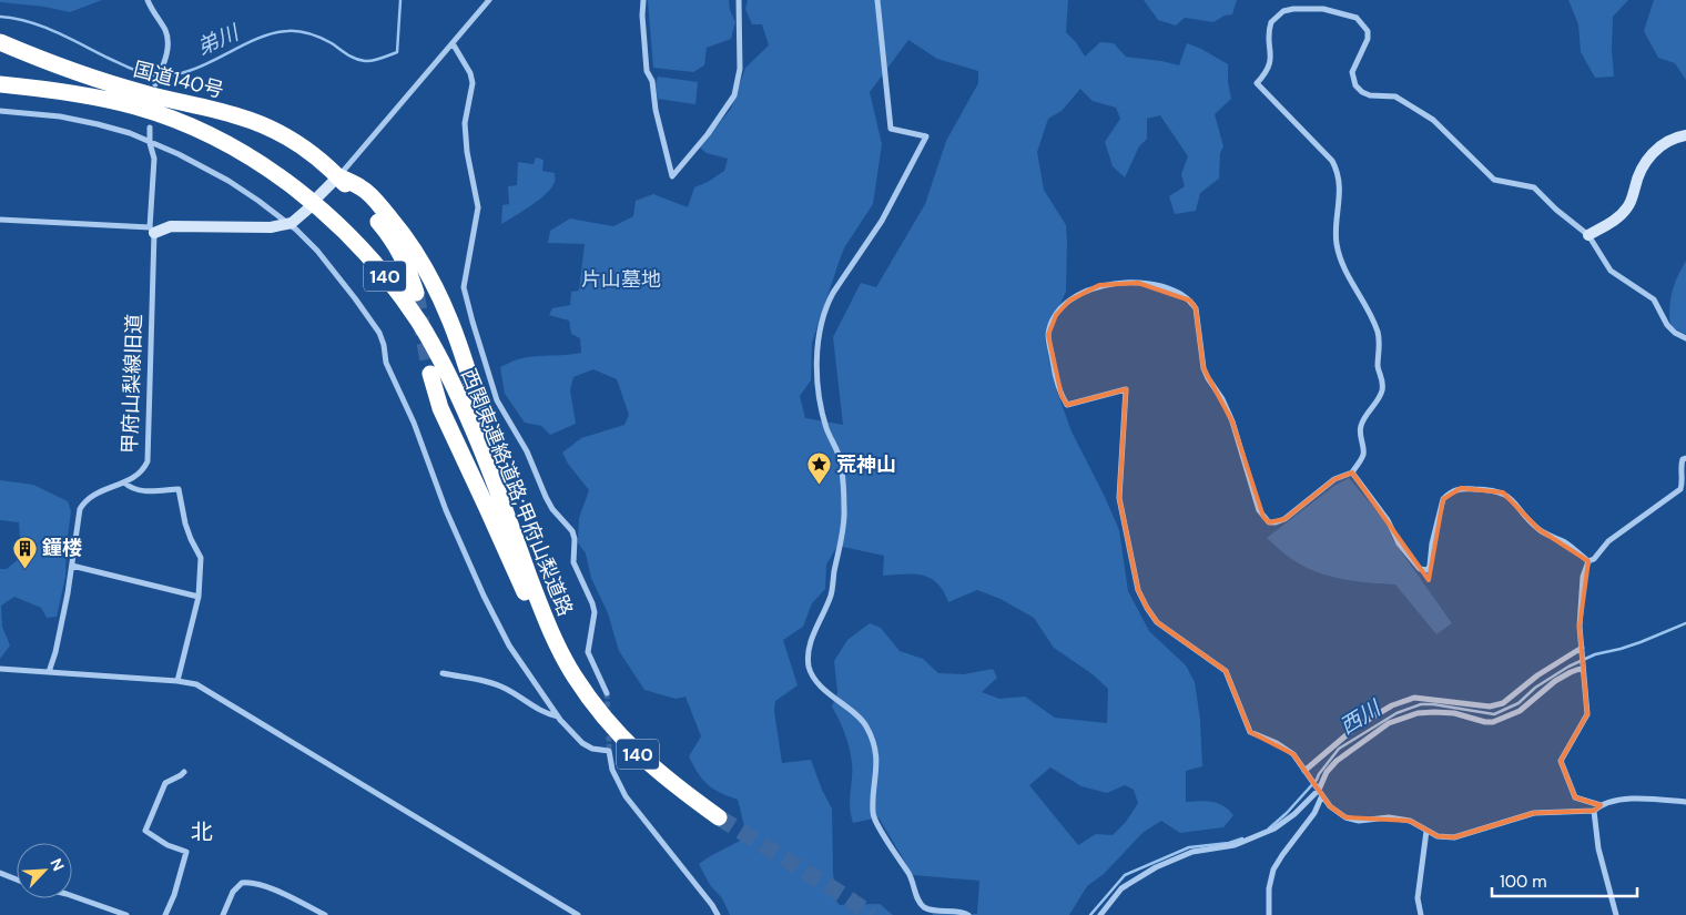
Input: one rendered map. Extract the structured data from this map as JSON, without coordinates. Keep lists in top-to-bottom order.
{
  "streets": {
    "highway": ["国道140号", "140", "西関東連絡道路;甲府山梨道路"],
    "street": ["甲府山梨線旧道"]
  },
  "districts": ["北"],
  "water": ["弟川", "西川"],
  "parks": ["片山墓地"],
  "places": {
    "place": ["荒神山"],
    "building": ["鐘楼"]
  },
  "scale_bar": "100 m",
  "north": "top right"
}
